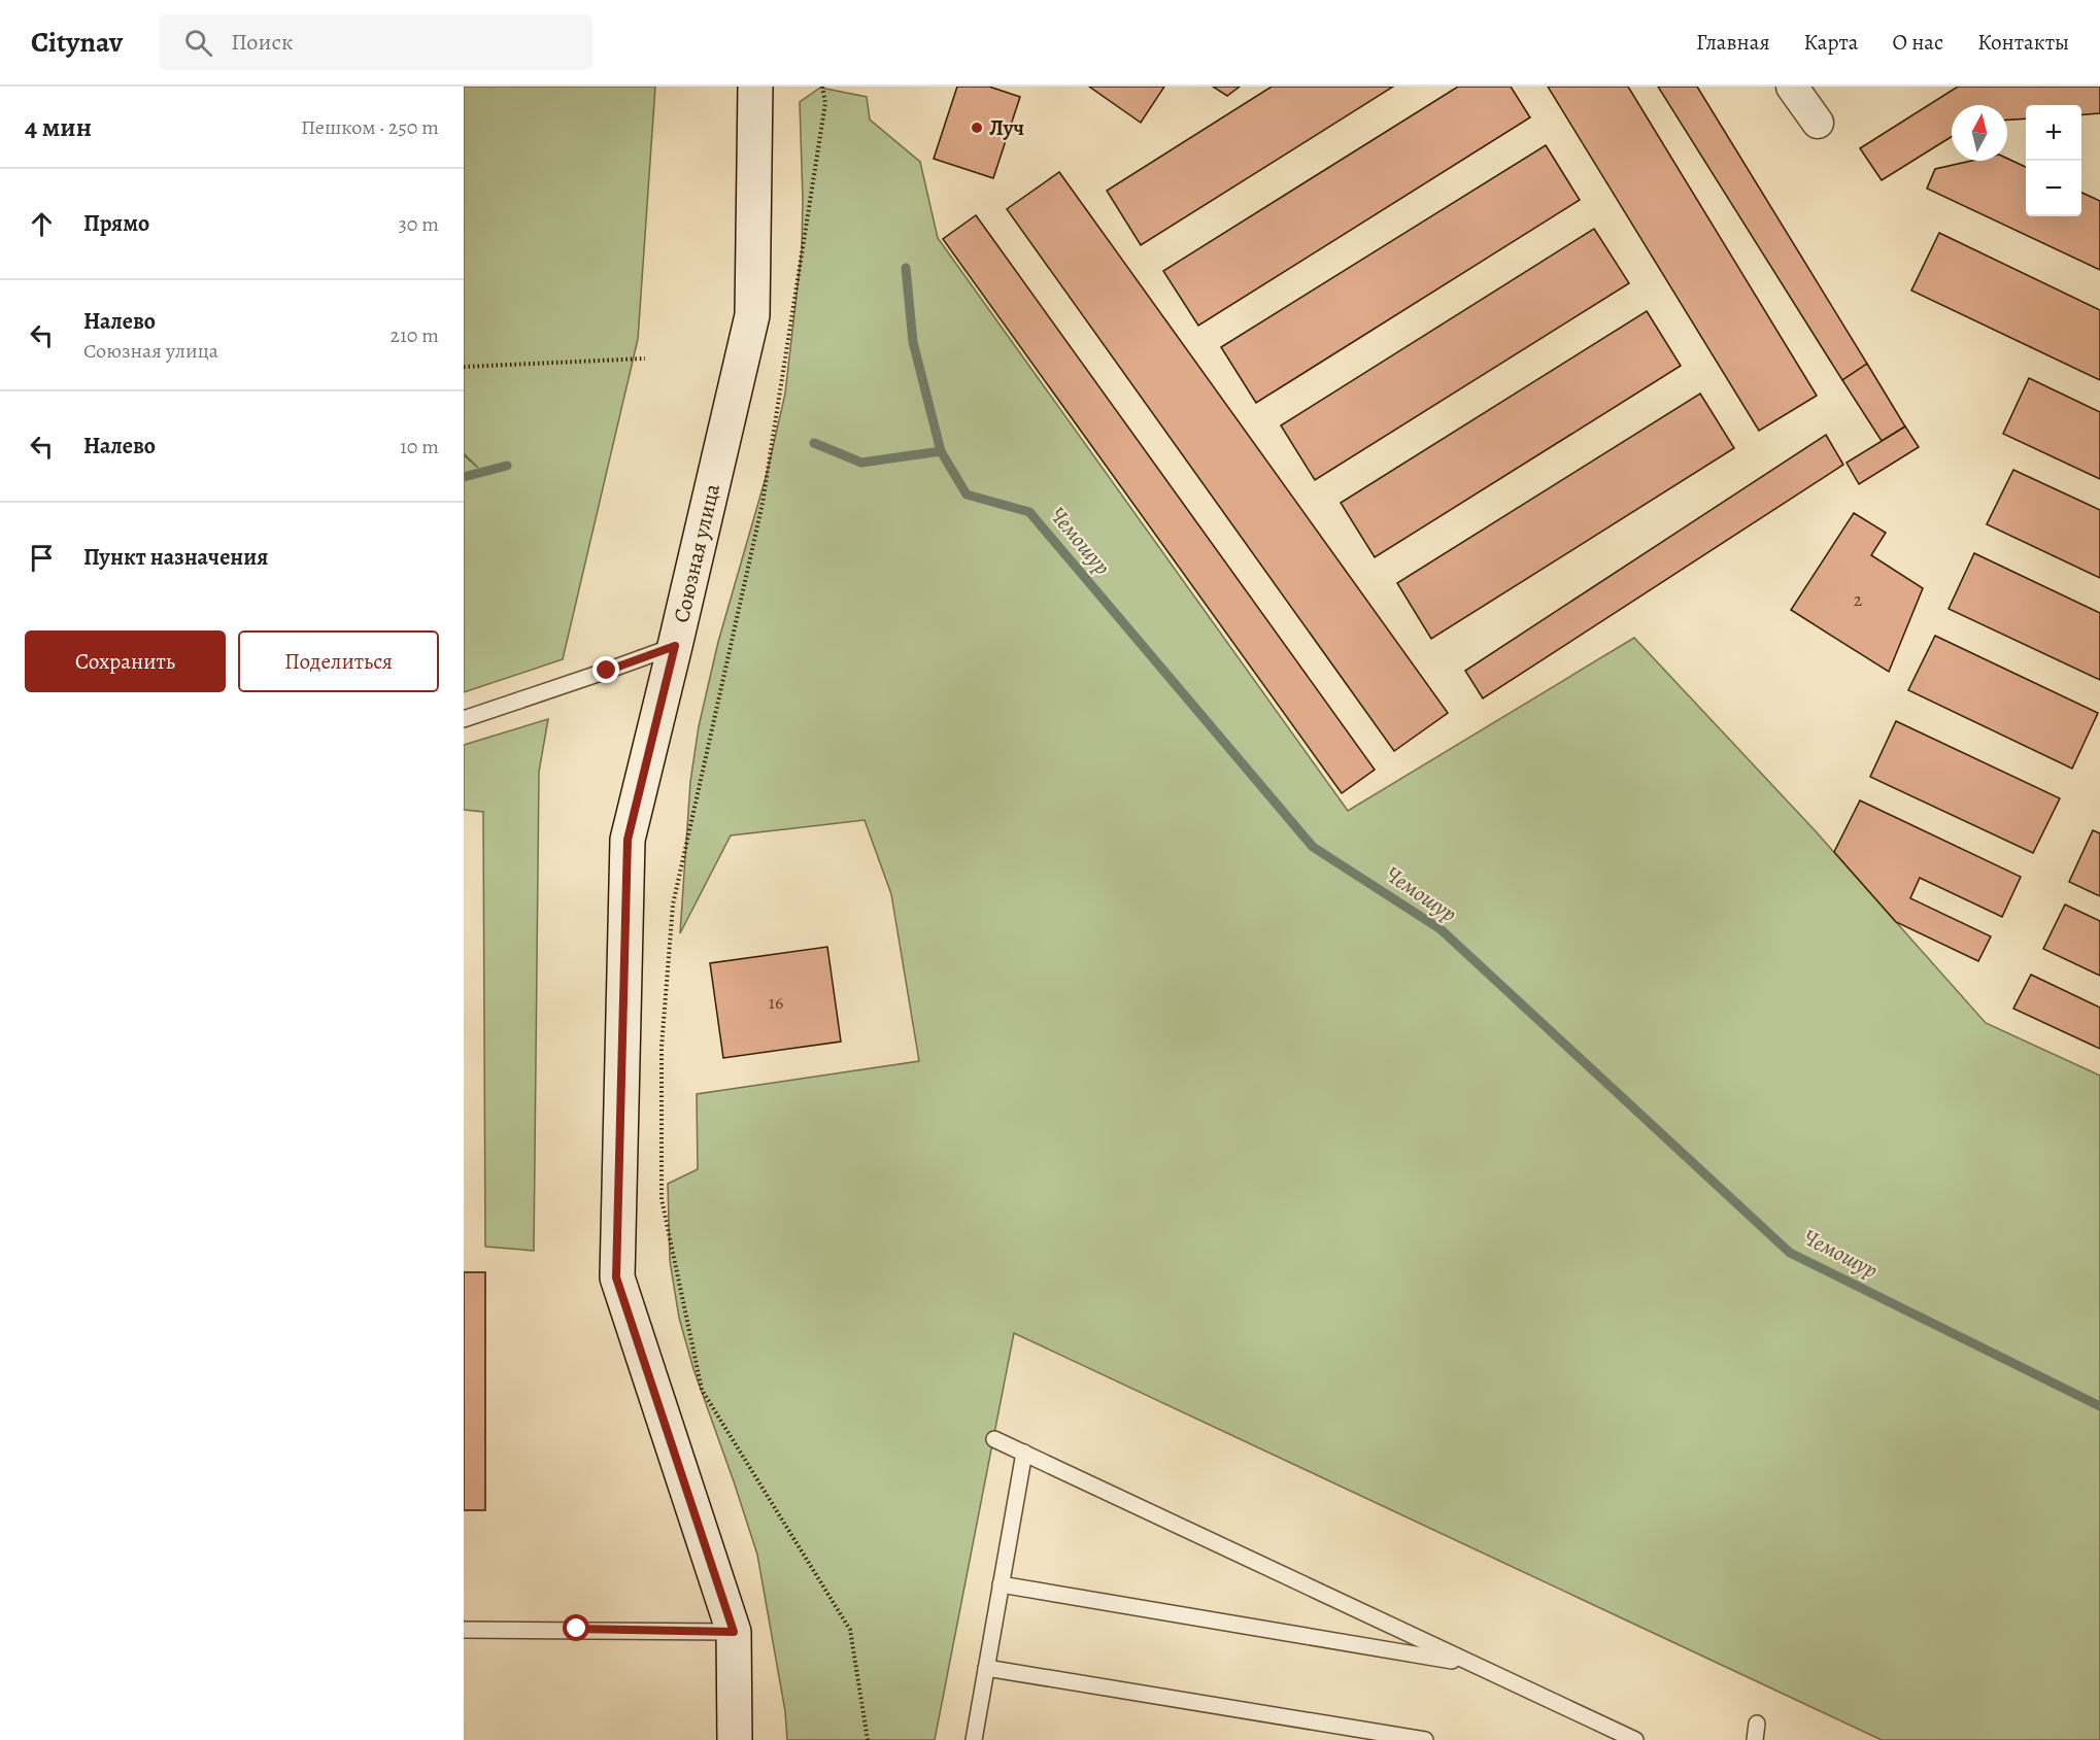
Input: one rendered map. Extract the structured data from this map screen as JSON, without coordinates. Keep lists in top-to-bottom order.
{
  "streets": {
    "main road": ["Союзная улица"]
  },
  "water": ["Чемошур"],
  "places": ["Луч"],
  "house_numbers": ["2", "16"],
  "north": "top",
  "page": {
    "header": "Citynav",
    "search": "Поиск",
    "nav": [
      "Главная",
      "Карта",
      "О нас",
      "Контакты"
    ],
    "heading": ["4 мин", "Пешком · 250 m"],
    "map_buttons": ["+", "−"],
    "list": [
      ["Прямо", "30 m"],
      ["Налево", "Союзная улица", "210 m"],
      ["Налево", "10 m"],
      "Пункт назначения"
    ],
    "buttons": ["Сохранить", "Поделиться"]
  }
}
